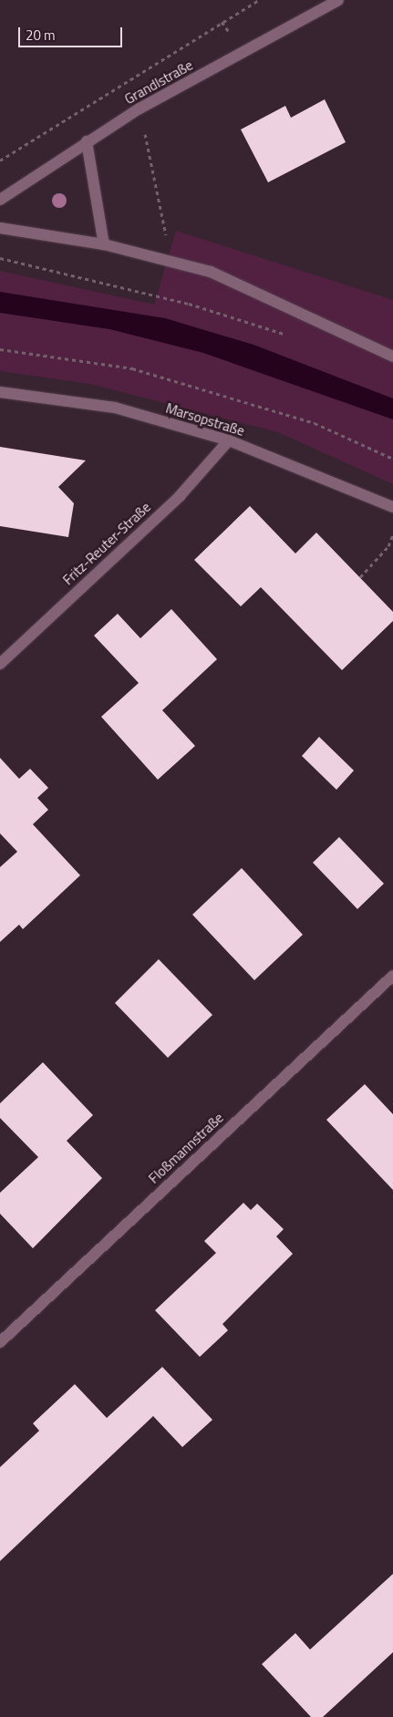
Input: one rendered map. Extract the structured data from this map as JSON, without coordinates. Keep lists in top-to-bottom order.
{
  "streets": {
    "street": [
      "Grandlstraße",
      "Marsopstraße",
      "Fritz-Reuter-Straße",
      "Floßmannstraße"
    ]
  },
  "crossings": [
    ["Marsopstraße", "Fritz-Reuter-Straße"]
  ],
  "scale_bar": "20 m"
}
